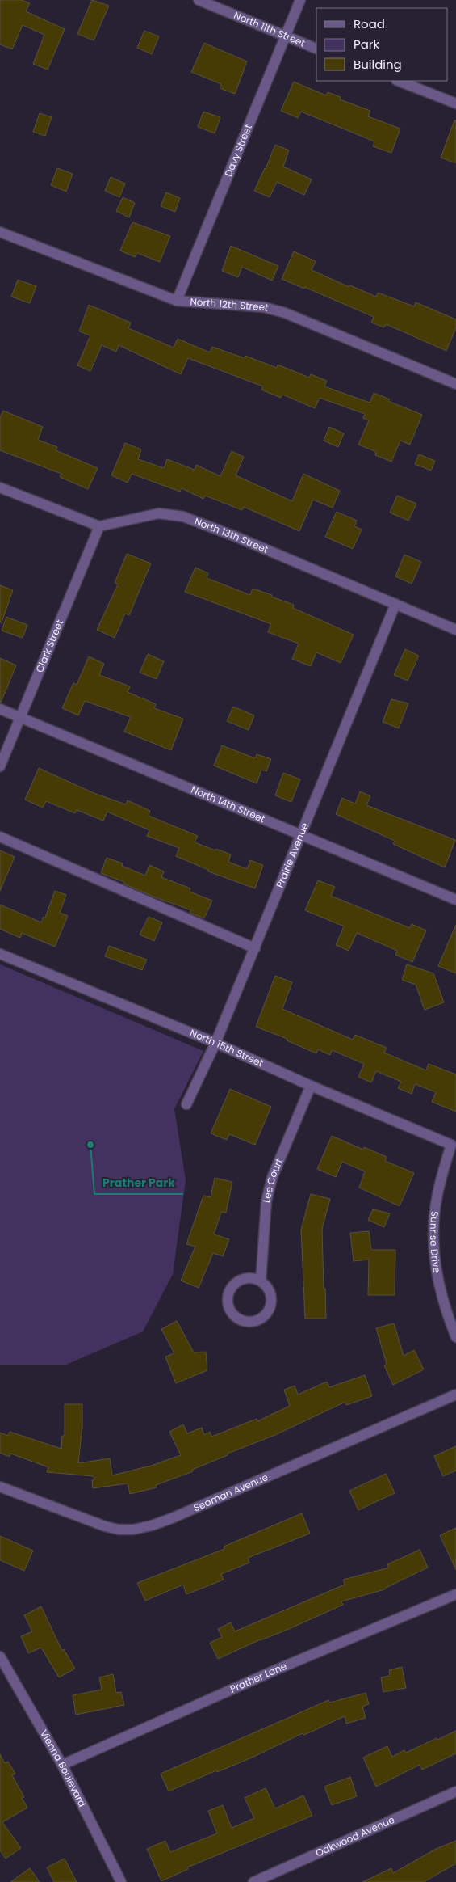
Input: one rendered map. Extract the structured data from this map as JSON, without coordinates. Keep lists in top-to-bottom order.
{
  "streets": {
    "street": [
      "North 11th Street",
      "Davy Street",
      "North 12th Street",
      "North 13th Street",
      "Clark Street",
      "North 14th Street",
      "Prairie Avenue",
      "North 15th Street",
      "Lee Court",
      "Sunrise Drive",
      "Seaman Avenue",
      "Prather Lane",
      "Vienna Boulevard",
      "Oakwood Avenue"
    ]
  },
  "crossings": [
    ["North 11th Street", "Davy Street"],
    ["Davy Street", "North 12th Street"],
    ["North 13th Street", "Clark Street"],
    ["North 13th Street", "Prairie Avenue"],
    ["Clark Street", "North 14th Street"],
    ["North 14th Street", "Prairie Avenue"],
    ["Prairie Avenue", "North 15th Street"],
    ["North 15th Street", "Lee Court"],
    ["North 15th Street", "Sunrise Drive"],
    ["Prather Lane", "Vienna Boulevard"]
  ],
  "places": ["Prather Park"],
  "legend": ["Road", "Park", "Building"]
}
